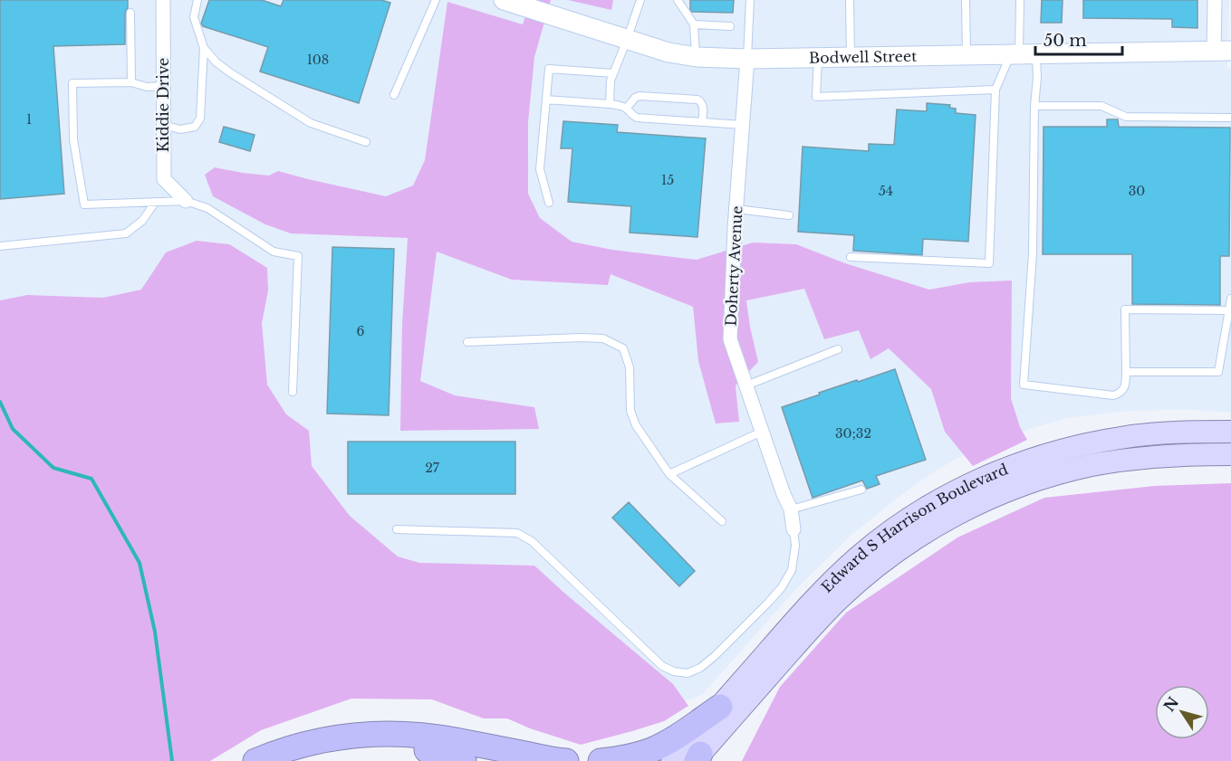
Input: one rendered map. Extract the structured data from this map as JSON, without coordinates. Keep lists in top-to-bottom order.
{
  "streets": {
    "main road": ["Edward S Harrison Boulevard"],
    "street": ["Bodwell Street", "Kiddie Drive", "Doherty Avenue"]
  },
  "crossings": [
    ["Bodwell Street", "Doherty Avenue"]
  ],
  "house_numbers": [
    "108",
    "1",
    "15",
    "54",
    "30",
    "6",
    "30;32",
    "27"
  ],
  "scale_bar": "50 m",
  "north": "top left"
}
